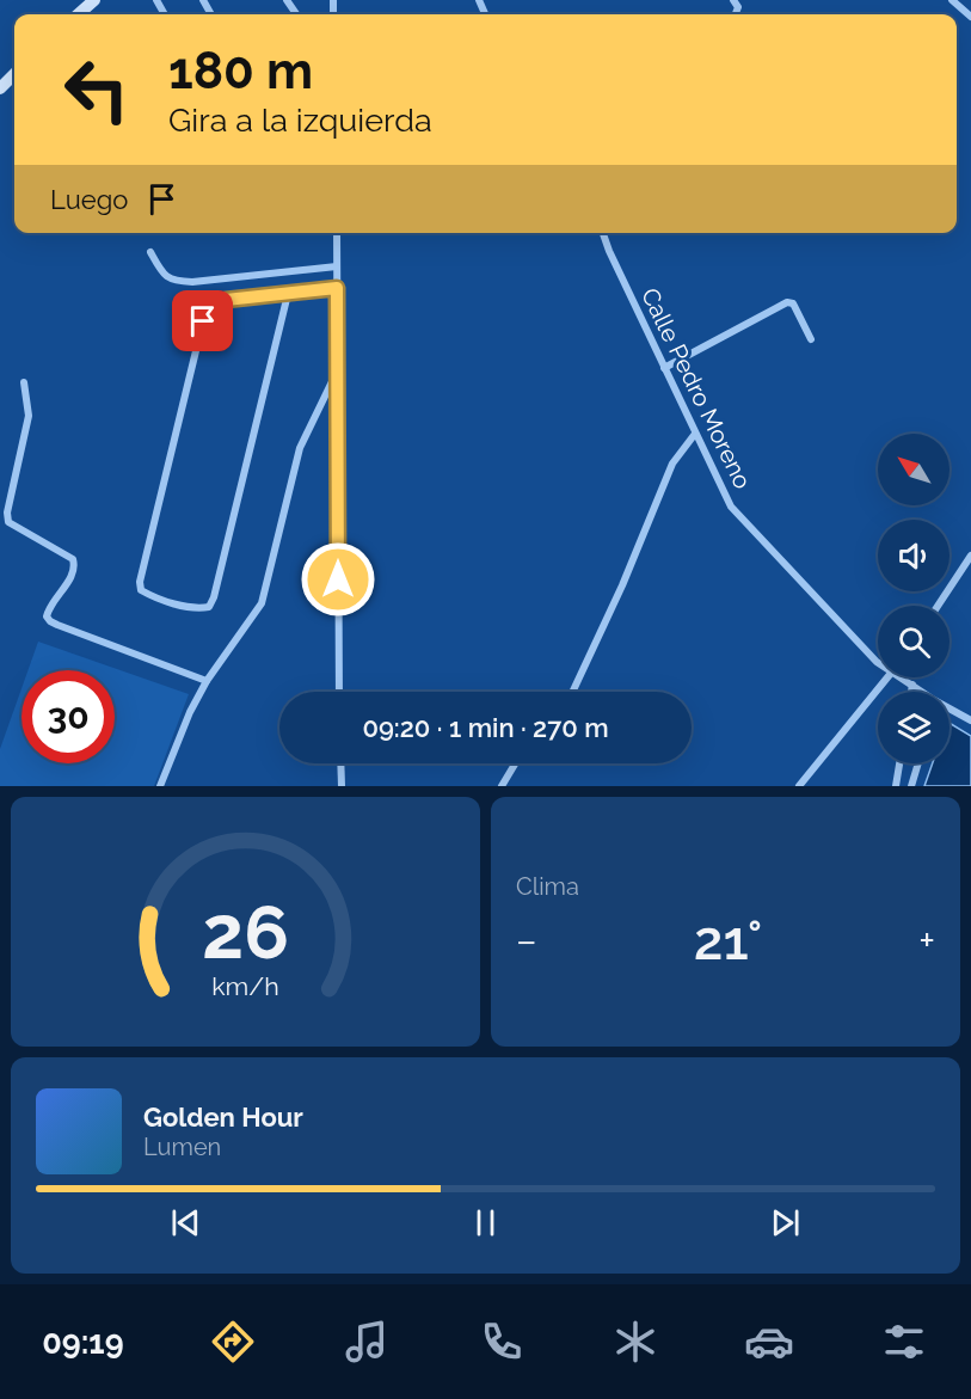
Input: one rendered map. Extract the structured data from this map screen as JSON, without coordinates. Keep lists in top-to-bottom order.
{
  "streets": {
    "street": ["Calle Pedro Moreno"]
  },
  "north": "top left",
  "page": {
    "turn": ["180 m", "Gira a la izquierda"],
    "then": "Luego",
    "limit": "30",
    "trip": "09:20 · 1 min · 270 m",
    "tile": "Clima",
    "heat": ["−", "21°", "+"],
    "song": ["Golden Hour", "Lumen"],
    "tabs": "09:19",
    "gauge": ["26", "km/h"]
  }
}
